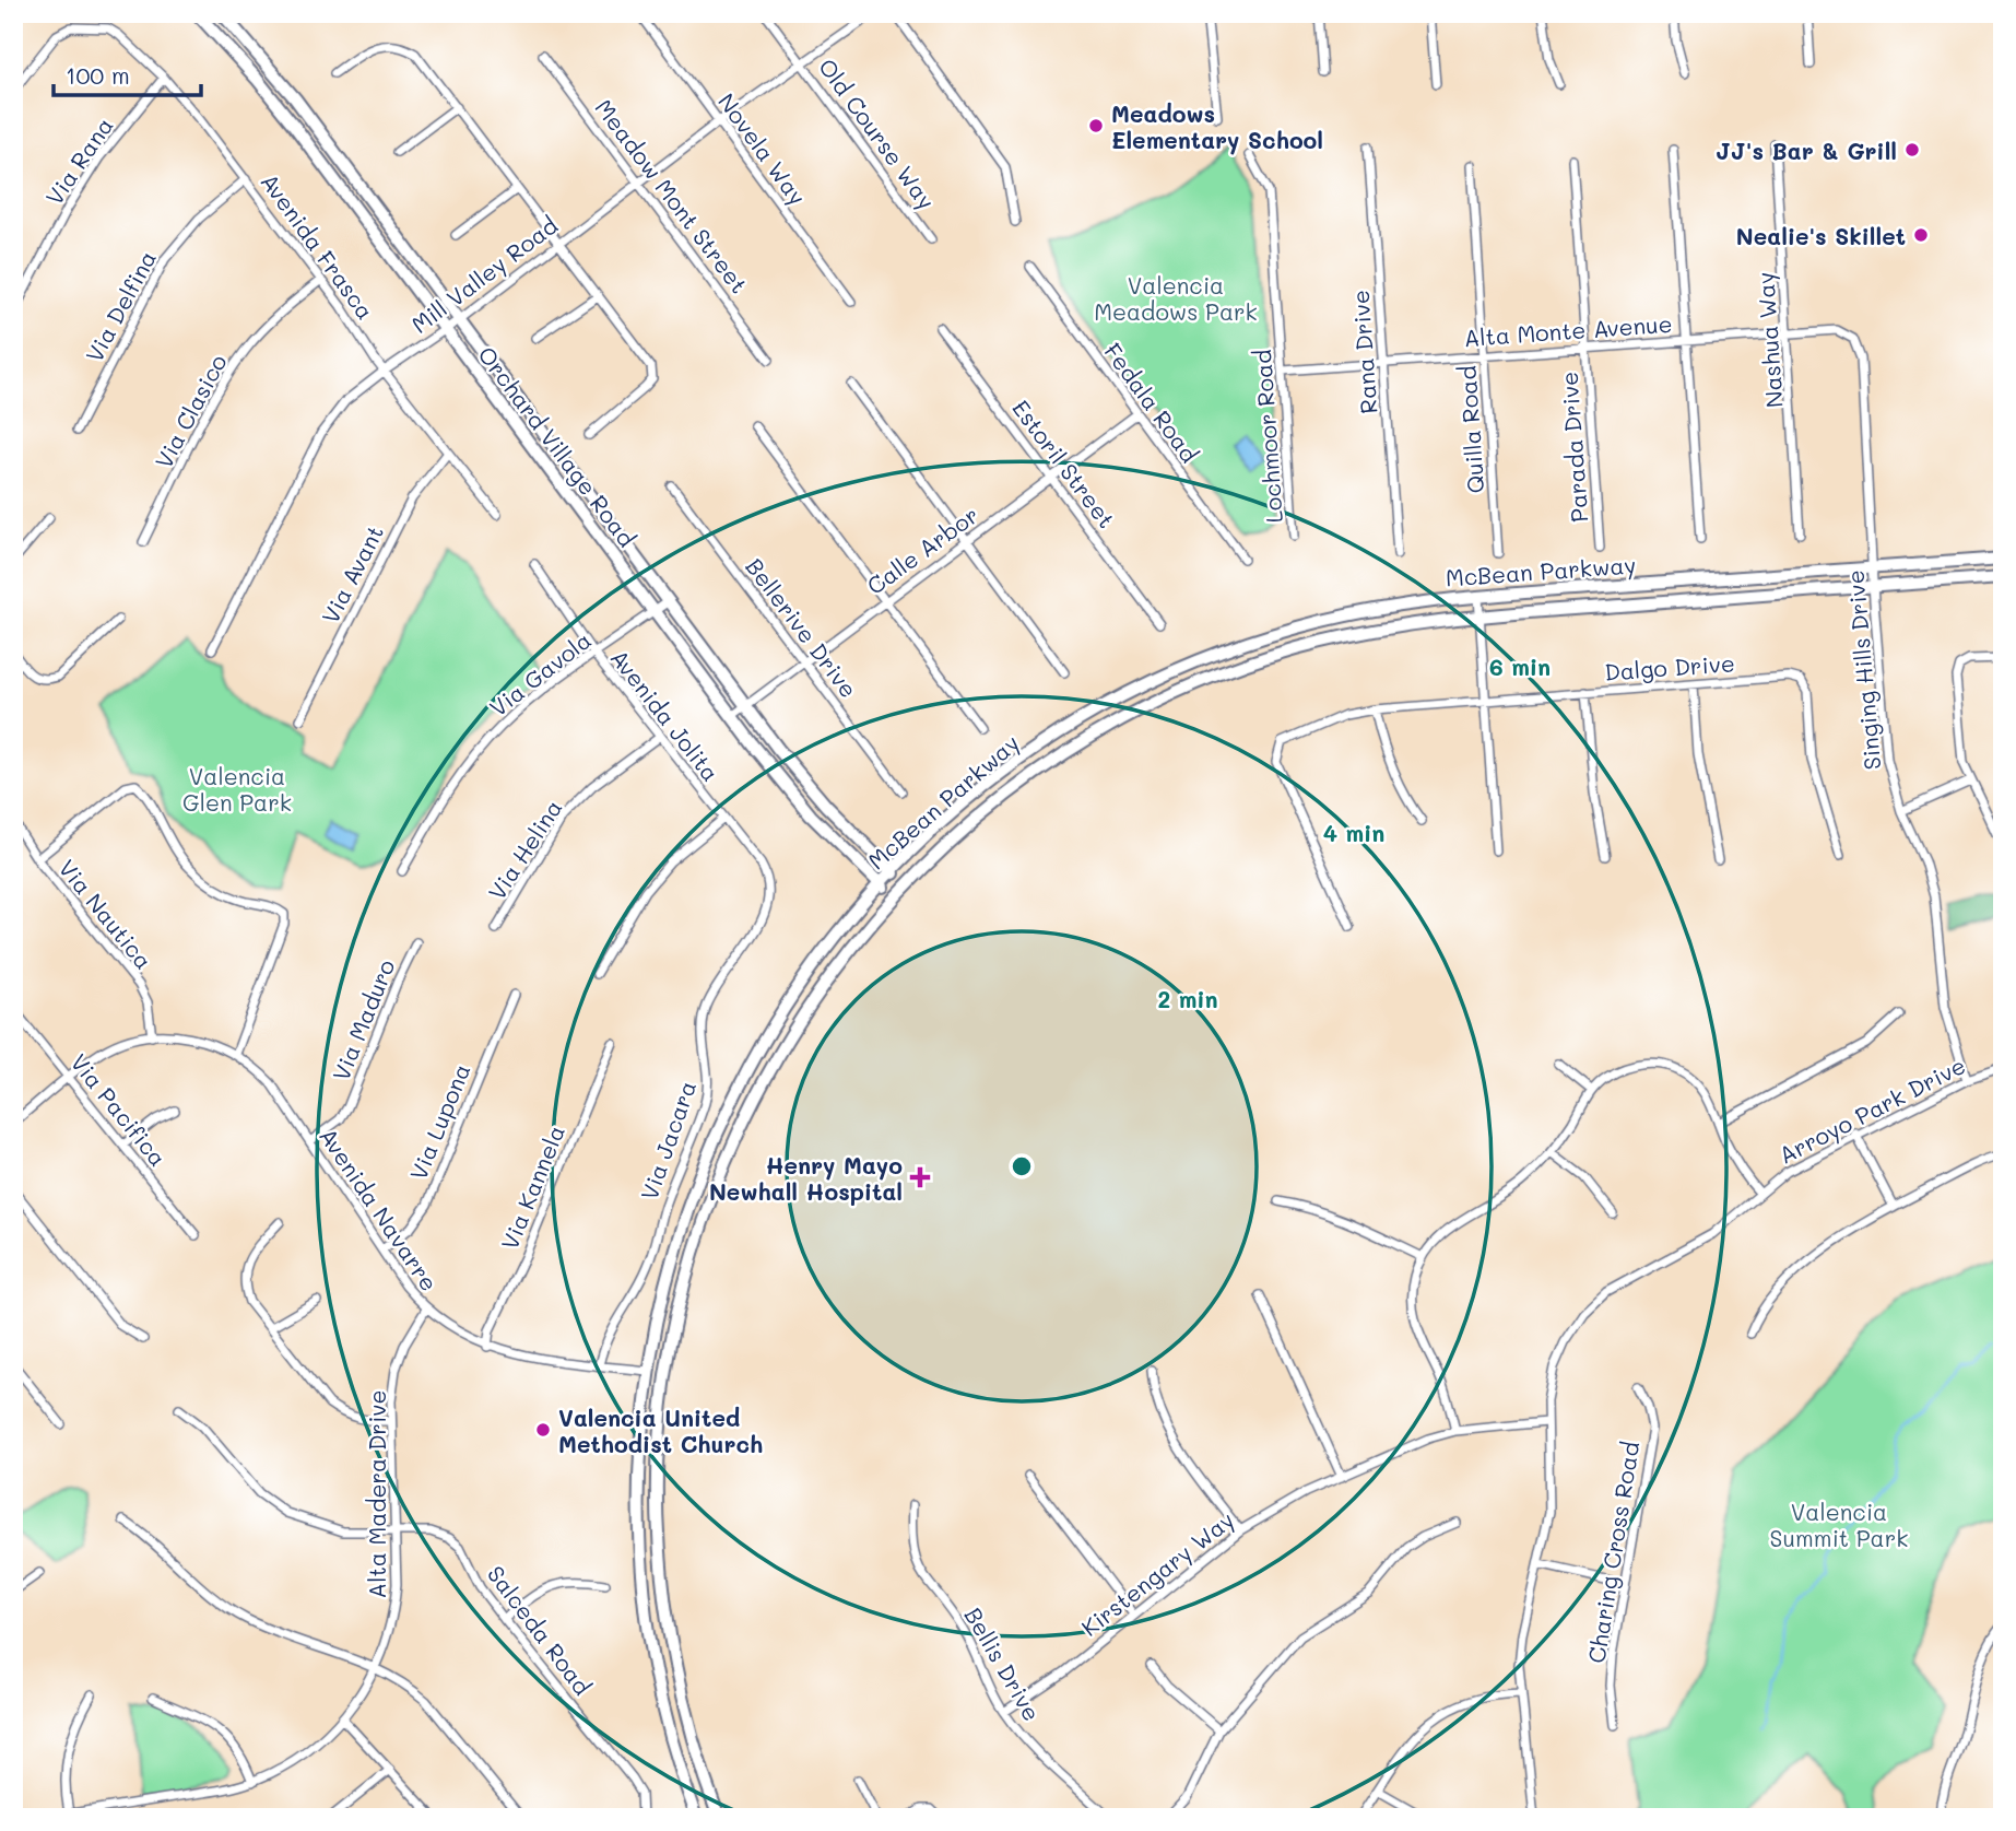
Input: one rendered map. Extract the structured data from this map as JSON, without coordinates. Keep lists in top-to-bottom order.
{
  "streets": {
    "main road": ["Orchard Village Road", "McBean Parkway"],
    "street": [
      "Old Course Way",
      "Novela Way",
      "Via Rana",
      "Meadow Mont Street",
      "Avenida Frasca",
      "Mill Valley Road",
      "Via Delfina",
      "Alta Monte Avenue",
      "Nashua Way",
      "Rana Drive",
      "Fedala Road",
      "Via Clasico",
      "Quilla Road",
      "Lochmoor Road",
      "Parada Drive",
      "Estoril Street",
      "Calle Arbor",
      "Via Avant",
      "Bellerive Drive",
      "Dalgo Drive",
      "Singing Hills Drive",
      "Via Gavola",
      "Avenida Jolita",
      "Via Helina",
      "Via Nautica",
      "Via Maduro",
      "Via Pacifica",
      "Arroyo Park Drive",
      "Via Lupona",
      "Via Jacara",
      "Via Kannela",
      "Avenida Navarre",
      "Alta Madera Drive",
      "Charing Cross Road",
      "Kirstengary Way",
      "Salceda Road",
      "Bellis Drive"
    ]
  },
  "crossings": [
    ["Old Course Way", "Mill Valley Road"],
    ["Novela Way", "Mill Valley Road"],
    ["Via Rana", "Avenida Frasca"],
    ["Meadow Mont Street", "Mill Valley Road"],
    ["Avenida Frasca", "Mill Valley Road"],
    ["Avenida Frasca", "Via Delfina"],
    ["Avenida Frasca", "Via Clasico"],
    ["Avenida Frasca", "Via Avant"],
    ["Mill Valley Road", "Orchard Village Road"],
    ["Alta Monte Avenue", "Nashua Way"],
    ["Alta Monte Avenue", "Rana Drive"],
    ["Alta Monte Avenue", "Quilla Road"],
    ["Alta Monte Avenue", "Lochmoor Road"],
    ["Alta Monte Avenue", "Parada Drive"],
    ["Alta Monte Avenue", "Singing Hills Drive"],
    ["Fedala Road", "Calle Arbor"],
    ["Orchard Village Road", "Calle Arbor"],
    ["Orchard Village Road", "McBean Parkway"],
    ["Orchard Village Road", "Via Gavola"],
    ["Estoril Street", "Calle Arbor"],
    ["Calle Arbor", "Bellerive Drive"],
    ["McBean Parkway", "Singing Hills Drive"],
    ["McBean Parkway", "Avenida Navarre"],
    ["Singing Hills Drive", "Arroyo Park Drive"],
    ["Via Gavola", "Avenida Jolita"],
    ["Avenida Jolita", "Via Helina"],
    ["Avenida Jolita", "Via Jacara"],
    ["Via Nautica", "Avenida Navarre"],
    ["Via Maduro", "Avenida Navarre"],
    ["Via Pacifica", "Avenida Navarre"],
    ["Arroyo Park Drive", "Kirstengary Way"],
    ["Via Lupona", "Avenida Navarre"],
    ["Via Jacara", "Avenida Navarre"],
    ["Via Kannela", "Avenida Navarre"],
    ["Avenida Navarre", "Alta Madera Drive"],
    ["Alta Madera Drive", "Salceda Road"],
    ["Kirstengary Way", "Bellis Drive"]
  ],
  "parks": ["Valencia Meadows Park", "Valencia Glen Park", "Valencia Summit Park"],
  "places": {
    "other": [
      "Meadows Elementary School",
      "JJ's Bar & Grill",
      "Nealie's Skillet",
      "Valencia United Methodist Church"
    ],
    "health": ["Henry Mayo Newhall Hospital"]
  },
  "scale_bar": "100 m",
  "rings": ["6 min", "4 min", "2 min"]
}
